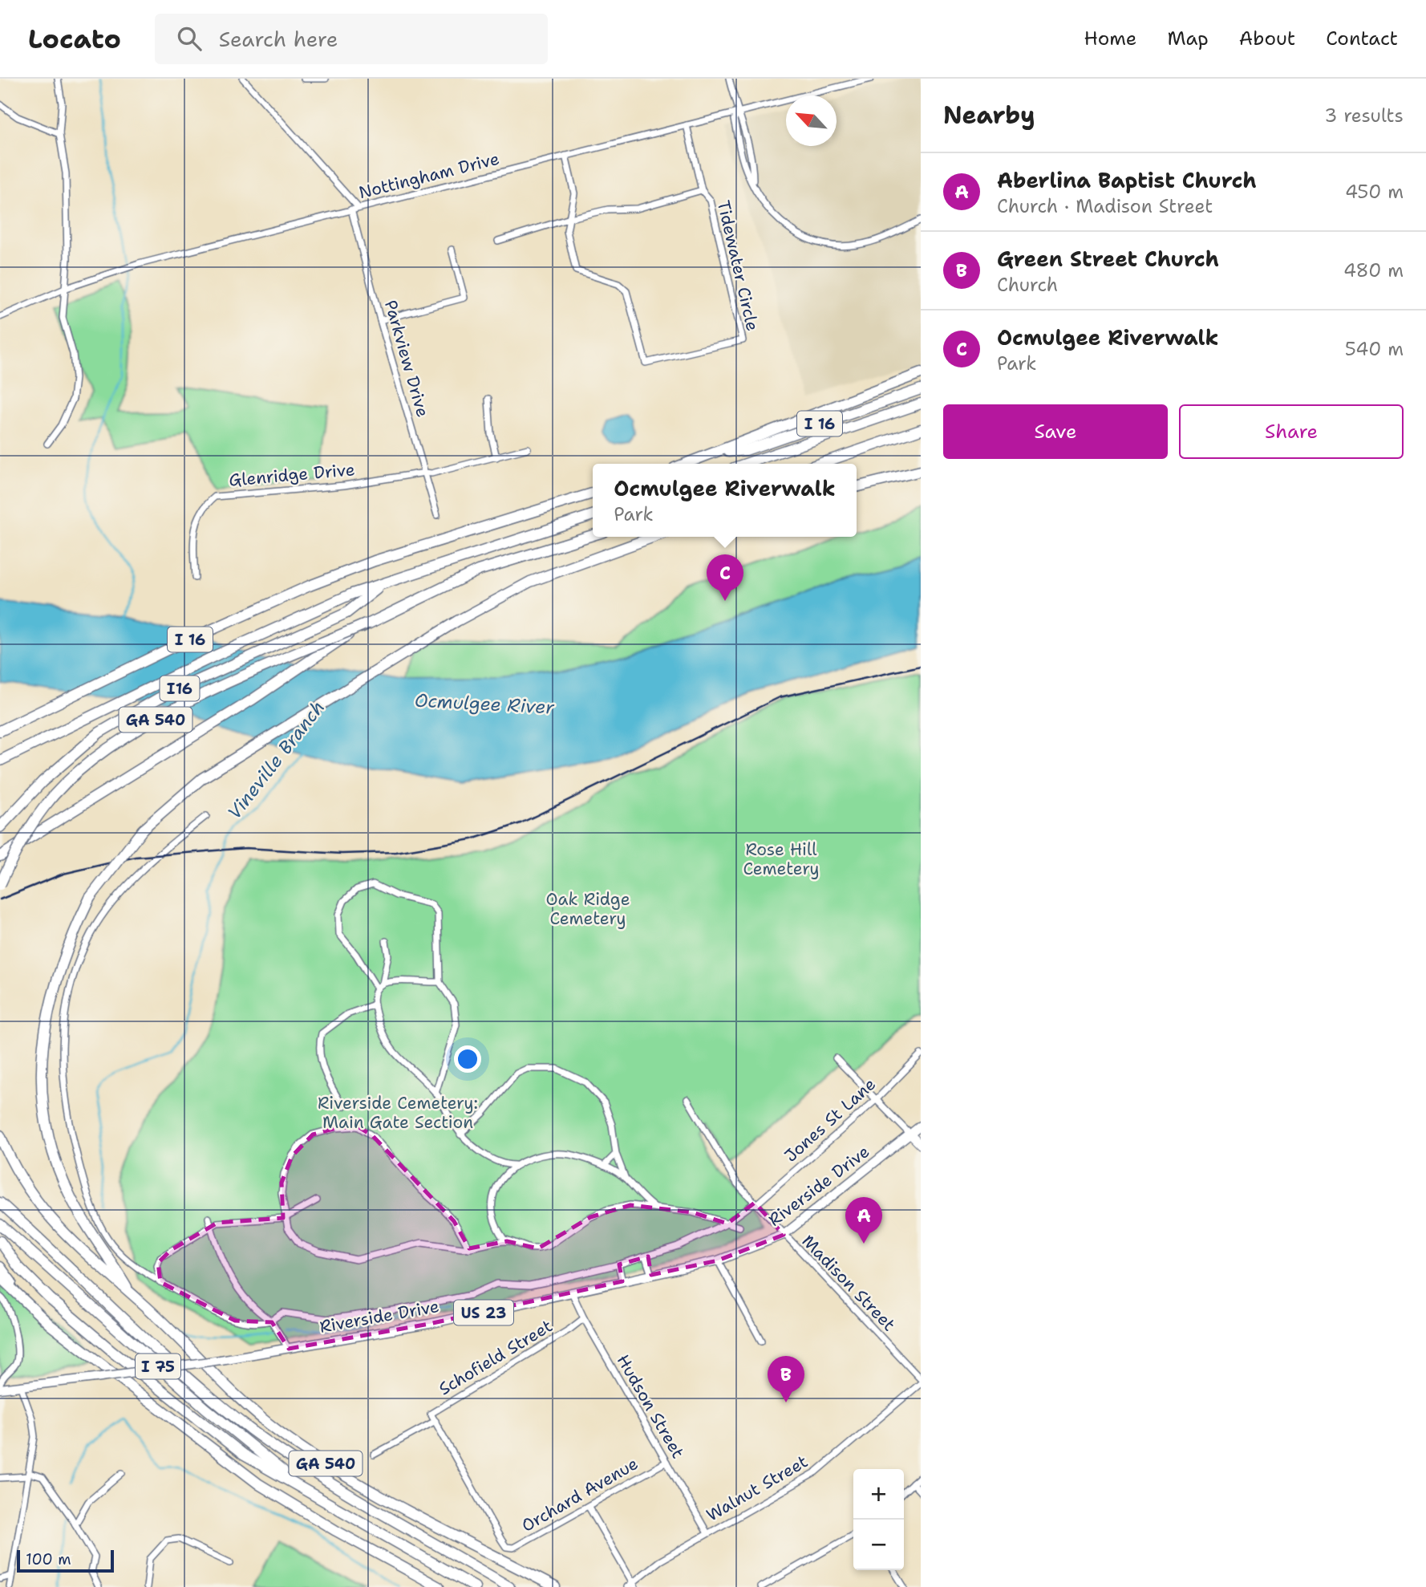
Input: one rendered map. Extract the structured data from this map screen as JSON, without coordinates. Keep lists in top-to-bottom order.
{
  "streets": {
    "highway": [
      "I 16",
      "I16",
      "GA 540",
      "I 75"
    ],
    "main road": ["Riverside Drive", "US 23"],
    "street": [
      "Nottingham Drive",
      "Tidewater Circle",
      "Parkview Drive",
      "Glenridge Drive",
      "Jones St Lane",
      "Madison Street",
      "Schofield Street",
      "Hudson Street",
      "Walnut Street",
      "Orchard Avenue"
    ]
  },
  "crossings": [
    ["Nottingham Drive", "Tidewater Circle"],
    ["Nottingham Drive", "Parkview Drive"],
    ["Parkview Drive", "Glenridge Drive"],
    ["Jones St Lane", "Madison Street"],
    ["Riverside Drive", "Madison Street"],
    ["Riverside Drive", "Hudson Street"],
    ["Madison Street", "Walnut Street"],
    ["Schofield Street", "Hudson Street"],
    ["Schofield Street", "Orchard Avenue"],
    ["Hudson Street", "Walnut Street"],
    ["Hudson Street", "Orchard Avenue"]
  ],
  "water": ["Ocmulgee River", "Vineville Branch"],
  "parks": ["Rose Hill Cemetery", "Oak Ridge Cemetery", "Riverside Cemetery: Main Gate Section"],
  "scale_bar": "100 m",
  "north": "top left",
  "page": {
    "header": "Locato",
    "search": "Search here",
    "nav": [
      "Home",
      "Map",
      "About",
      "Contact"
    ],
    "heading": ["Nearby", "3 results"],
    "list": [
      {
        "mark": "A",
        "name": "Aberlina Baptist Church",
        "note": "Church · Madison Street",
        "value": "450 m"
      },
      {
        "mark": "B",
        "name": "Green Street Church",
        "note": "Church",
        "value": "480 m"
      },
      {
        "mark": "C",
        "name": "Ocmulgee Riverwalk",
        "note": "Park",
        "value": "540 m"
      }
    ],
    "buttons": ["Save", "Share"],
    "popup": ["Ocmulgee Riverwalk", "Park"],
    "pins": ["C", "A", "B"],
    "map_buttons": ["+", "−"],
    "scale": "100 m"
  }
}
